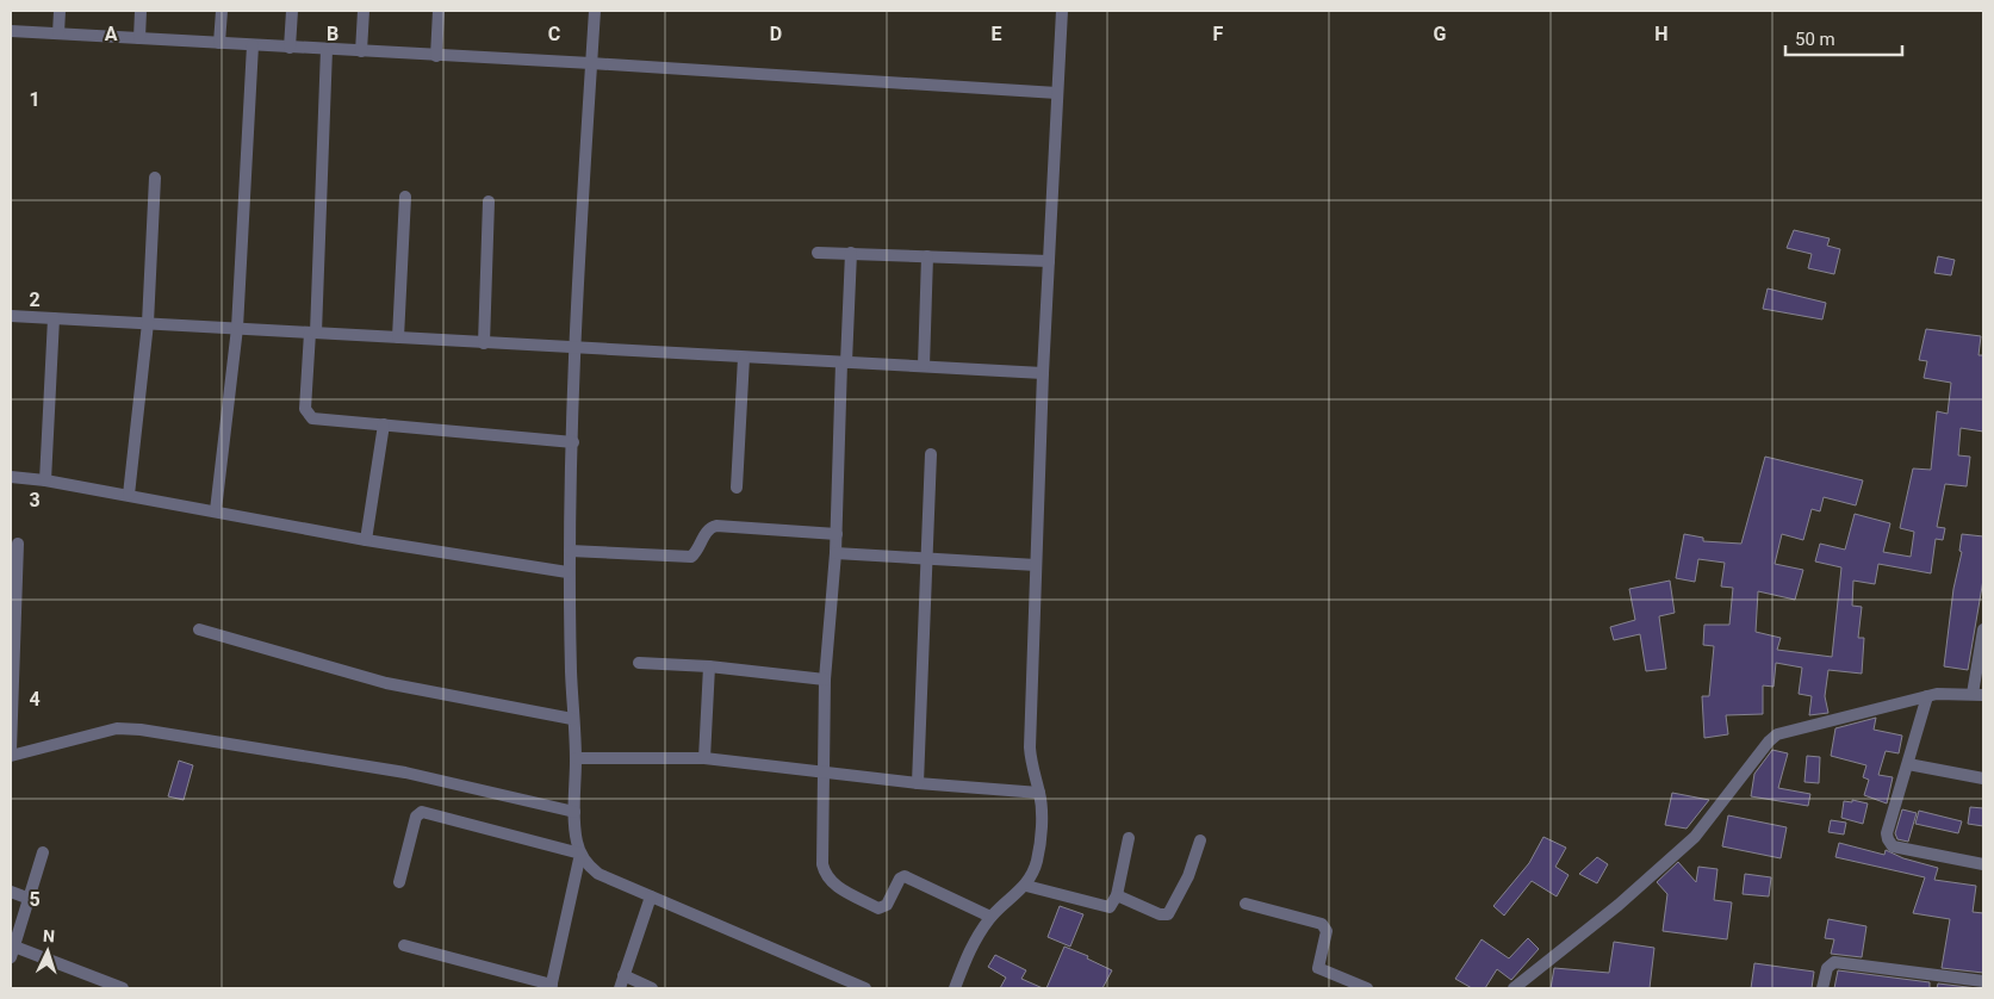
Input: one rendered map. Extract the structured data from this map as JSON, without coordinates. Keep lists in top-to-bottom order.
{
  "scale_bar": "50 m",
  "north": "top",
  "grid": {
    "columns": [
      "A",
      "B",
      "C",
      "D",
      "E",
      "F",
      "G",
      "H"
    ],
    "rows": [
      "1",
      "2",
      "3",
      "4",
      "5"
    ]
  }
}
